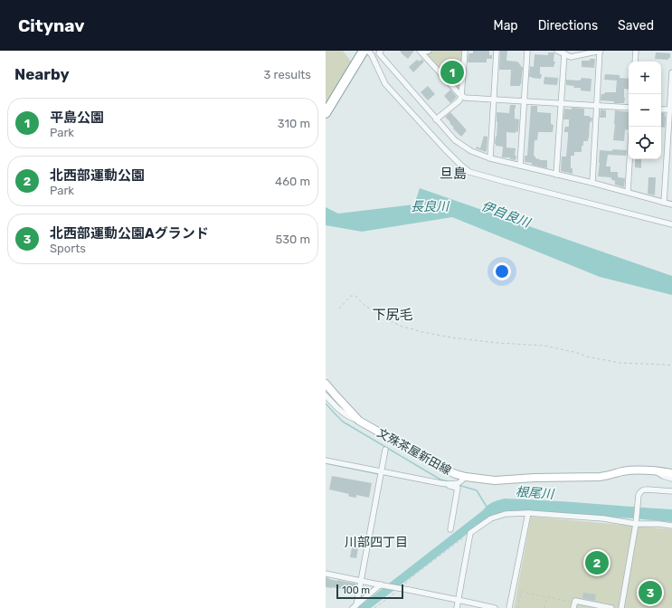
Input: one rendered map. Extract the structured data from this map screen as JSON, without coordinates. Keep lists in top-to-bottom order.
{
  "streets": {
    "main road": ["文殊茶屋新田線"]
  },
  "districts": ["旦島", "下尻毛", "川部四丁目"],
  "water": ["長良川", "伊自良川", "根尾川"],
  "scale_bar": "100 m",
  "page": {
    "header": "Citynav",
    "nav": ["Map", "Directions", "Saved"],
    "heading": ["Nearby", "3 results"],
    "pins": ["1", "2", "3"],
    "map_buttons": ["+", "−"],
    "list": [
      {
        "mark": "1",
        "name": "平島公園",
        "note": "Park",
        "value": "310 m"
      },
      {
        "mark": "2",
        "name": "北西部運動公園",
        "note": "Park",
        "value": "460 m"
      },
      {
        "mark": "3",
        "name": "北西部運動公園Aグランド",
        "note": "Sports",
        "value": "530 m"
      }
    ],
    "scale": "100 m"
  }
}
